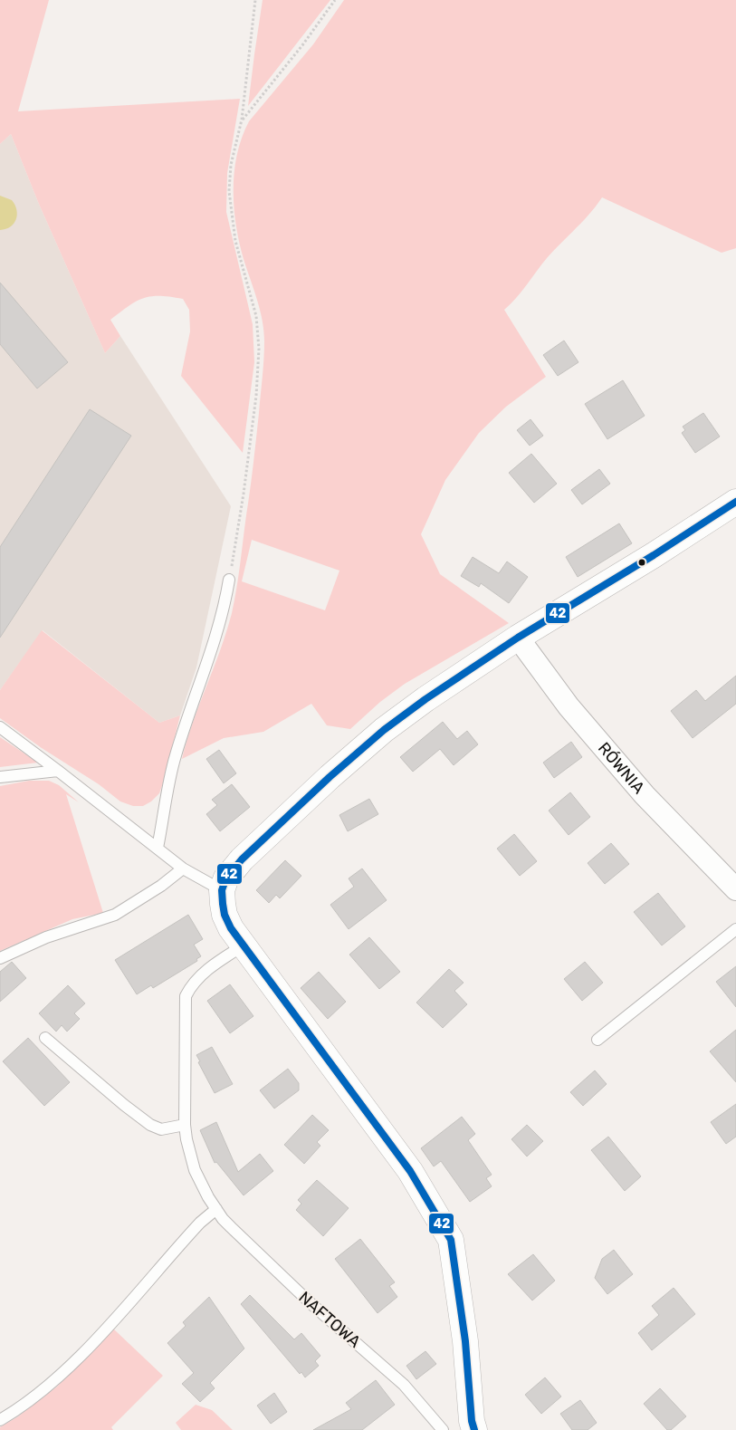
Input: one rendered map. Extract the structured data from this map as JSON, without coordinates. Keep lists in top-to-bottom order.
{
  "streets": {
    "street": ["RÓWNIA"],
    "lane": ["NAFTOWA"]
  },
  "lines": ["transit line 42"]
}
